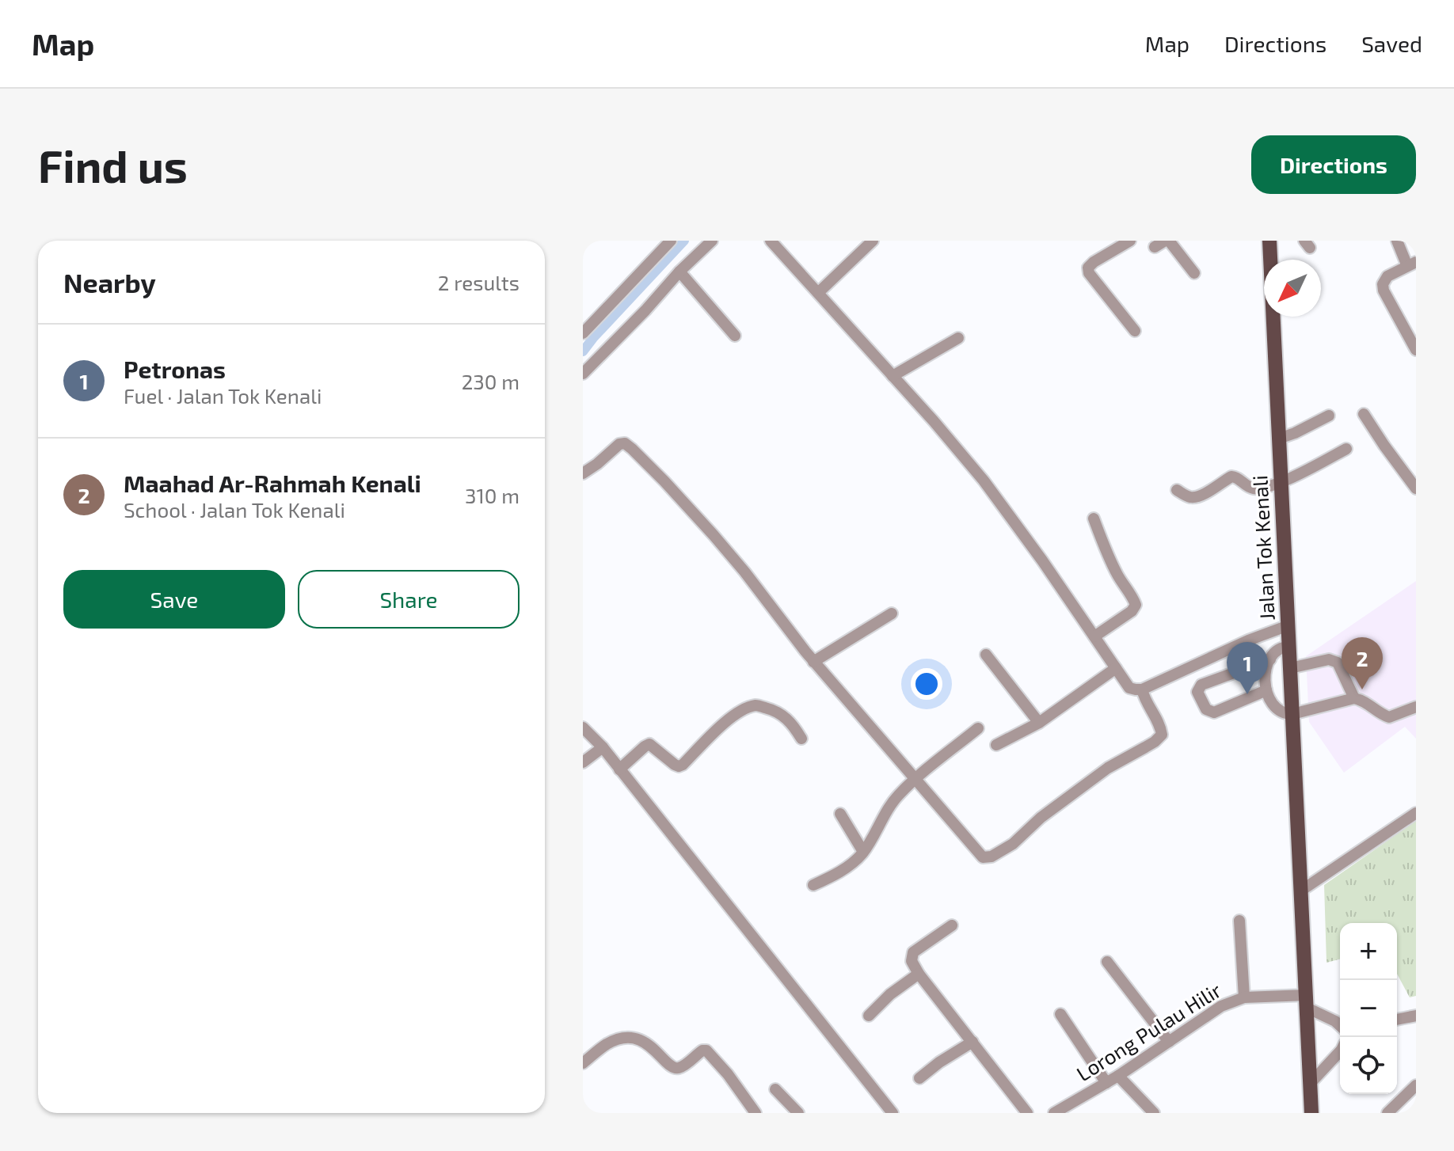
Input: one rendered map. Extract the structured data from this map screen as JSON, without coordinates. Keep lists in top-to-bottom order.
{
  "streets": {
    "main road": ["Jalan Tok Kenali"],
    "street": ["Lorong Pulau Hilir"]
  },
  "crossings": [
    ["Jalan Tok Kenali", "Lorong Pulau Hilir"]
  ],
  "north": "bottom left",
  "page": {
    "header": "Map",
    "nav": ["Map", "Directions", "Saved"],
    "buttons": [
      "Directions",
      ["Save", "Share"]
    ],
    "title": "Find us",
    "heading": ["Nearby", "2 results"],
    "list": [
      {
        "mark": "1",
        "name": "Petronas",
        "note": "Fuel · Jalan Tok Kenali",
        "value": "230 m"
      },
      {
        "mark": "2",
        "name": "Maahad Ar-Rahmah Kenali",
        "note": "School · Jalan Tok Kenali",
        "value": "310 m"
      }
    ],
    "pins": ["2", "1"],
    "map_buttons": ["+", "−"]
  }
}
